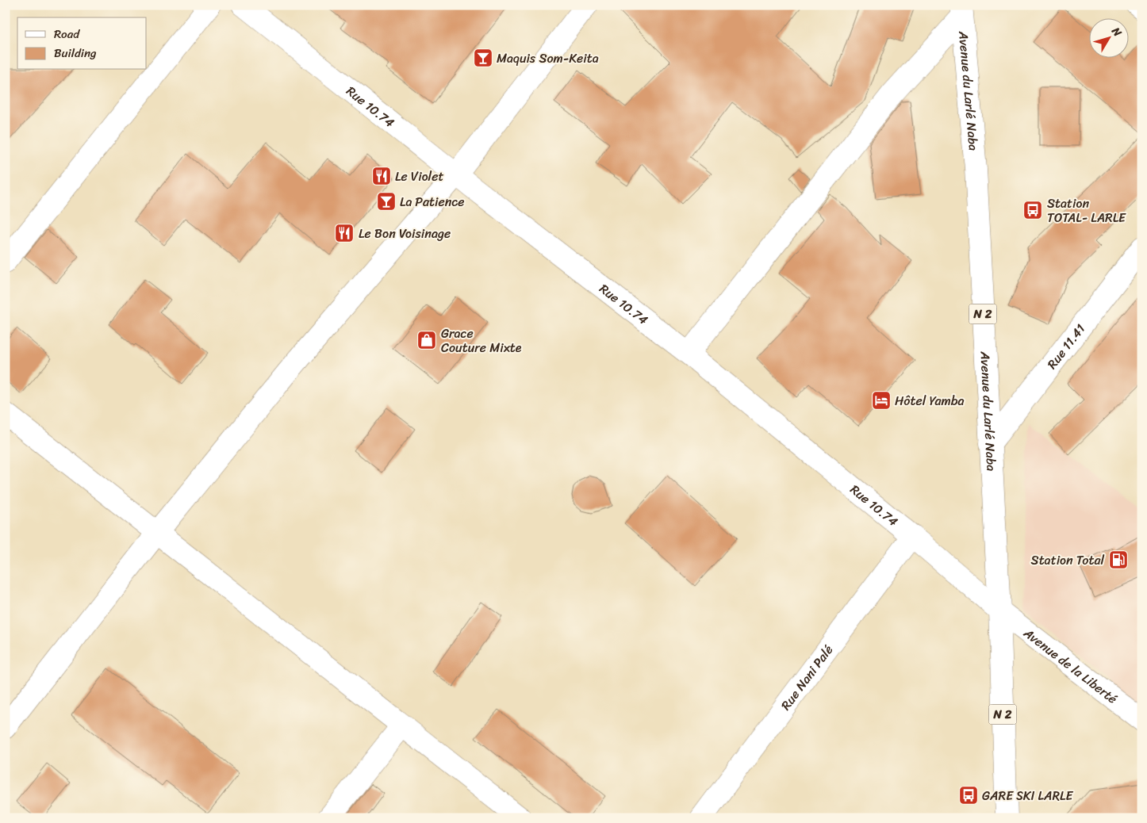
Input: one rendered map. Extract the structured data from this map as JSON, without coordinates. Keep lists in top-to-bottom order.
{
  "streets": {
    "street": [
      "Avenue du Larlé Naba",
      "Rue 10.74",
      "N 2",
      "Rue 11.41",
      "Avenue de la Liberté",
      "Rue Nani Palé"
    ]
  },
  "crossings": [
    ["Avenue du Larlé Naba", "Rue 10.74"],
    ["Avenue du Larlé Naba", "Rue 11.41"],
    ["Avenue du Larlé Naba", "Avenue de la Liberté"],
    ["Rue 10.74", "Avenue de la Liberté"],
    ["Rue 10.74", "Rue Nani Palé"]
  ],
  "places": {
    "bar": ["Maquis Som-Keita", "La Patience"],
    "restaurant": ["Le Violet", "Le Bon Voisinage"],
    "bus stop": ["Station TOTAL- LARLE", "GARE SKI LARLE"],
    "shop": ["Grace Couture Mixte"],
    "hotel": ["Hôtel Yamba"],
    "fuel station": ["Station Total"]
  },
  "legend": ["Road", "Building"],
  "north": "top right"
}
